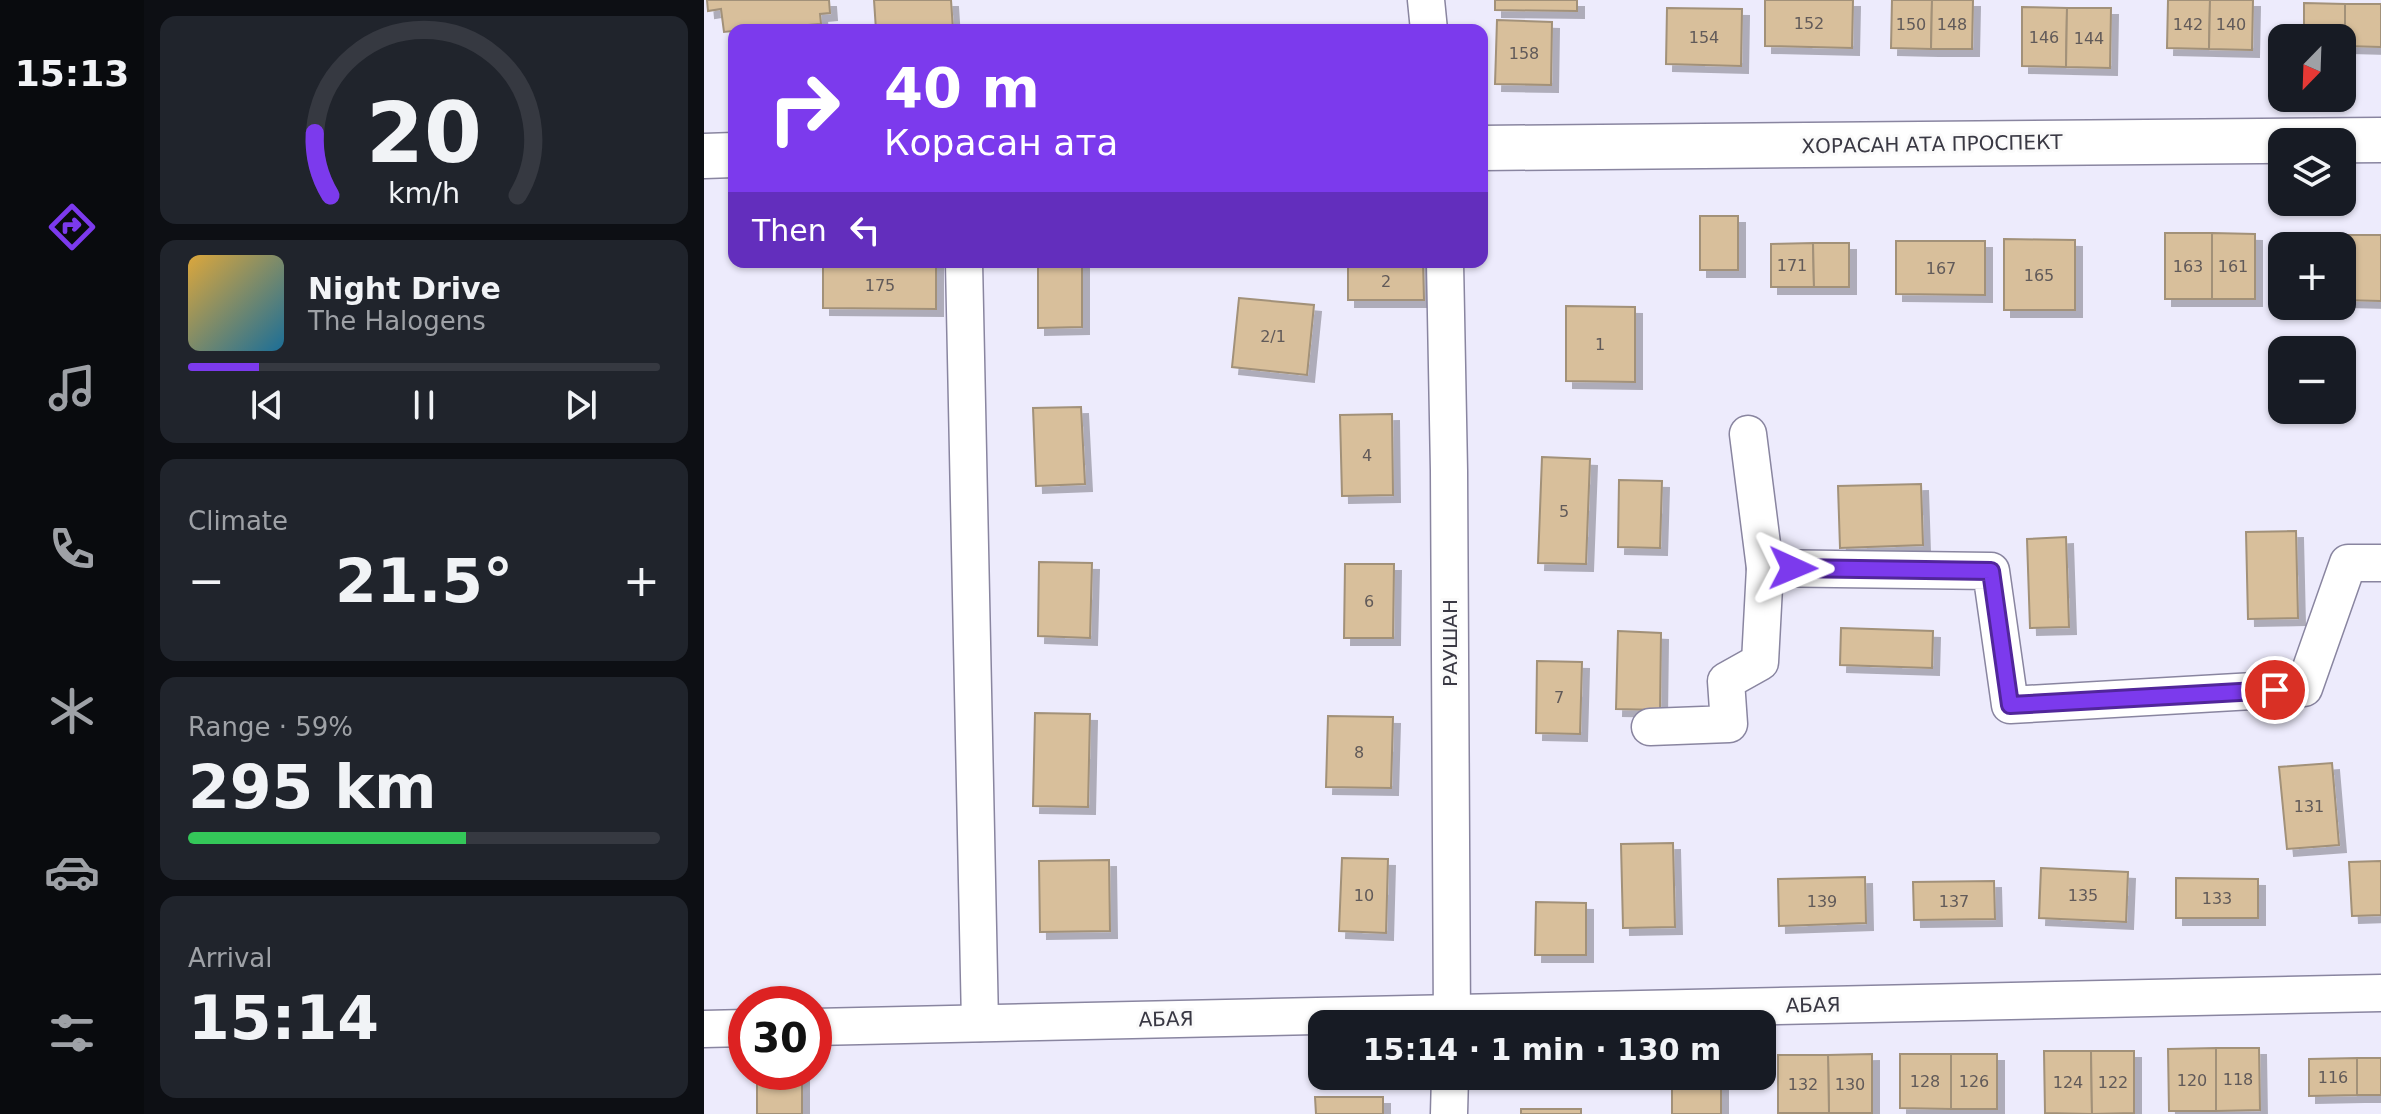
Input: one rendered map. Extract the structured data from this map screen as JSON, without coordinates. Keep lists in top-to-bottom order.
{
  "streets": {
    "main road": ["ХОРАСАН АТА ПРОСПЕКТ"],
    "street": ["РАУШАН", "АБАЯ"]
  },
  "house_numbers": [
    "152",
    "150",
    "148",
    "142",
    "140",
    "154",
    "146",
    "144",
    "158",
    "171",
    "163",
    "161",
    "167",
    "165",
    "2",
    "175",
    "2/1",
    "1",
    "4",
    "5",
    "6",
    "7",
    "8",
    "131",
    "10",
    "135",
    "133",
    "139",
    "137",
    "116",
    "118",
    "120",
    "128",
    "126",
    "124",
    "122",
    "132",
    "130"
  ],
  "north": "bottom left",
  "page": {
    "tabs": "15:13",
    "map_buttons": ["+", "−"],
    "turn": ["40 m", "Корасан ата"],
    "then": "Then",
    "song": ["Night Drive", "The Halogens"],
    "tile": [
      "Climate",
      ["Range · 59%", "295 km"],
      ["Arrival", "15:14"]
    ],
    "heat": ["−", "21.5°", "+"],
    "limit": "30",
    "trip": "15:14 · 1 min · 130 m",
    "gauge": ["20", "km/h"]
  }
}
